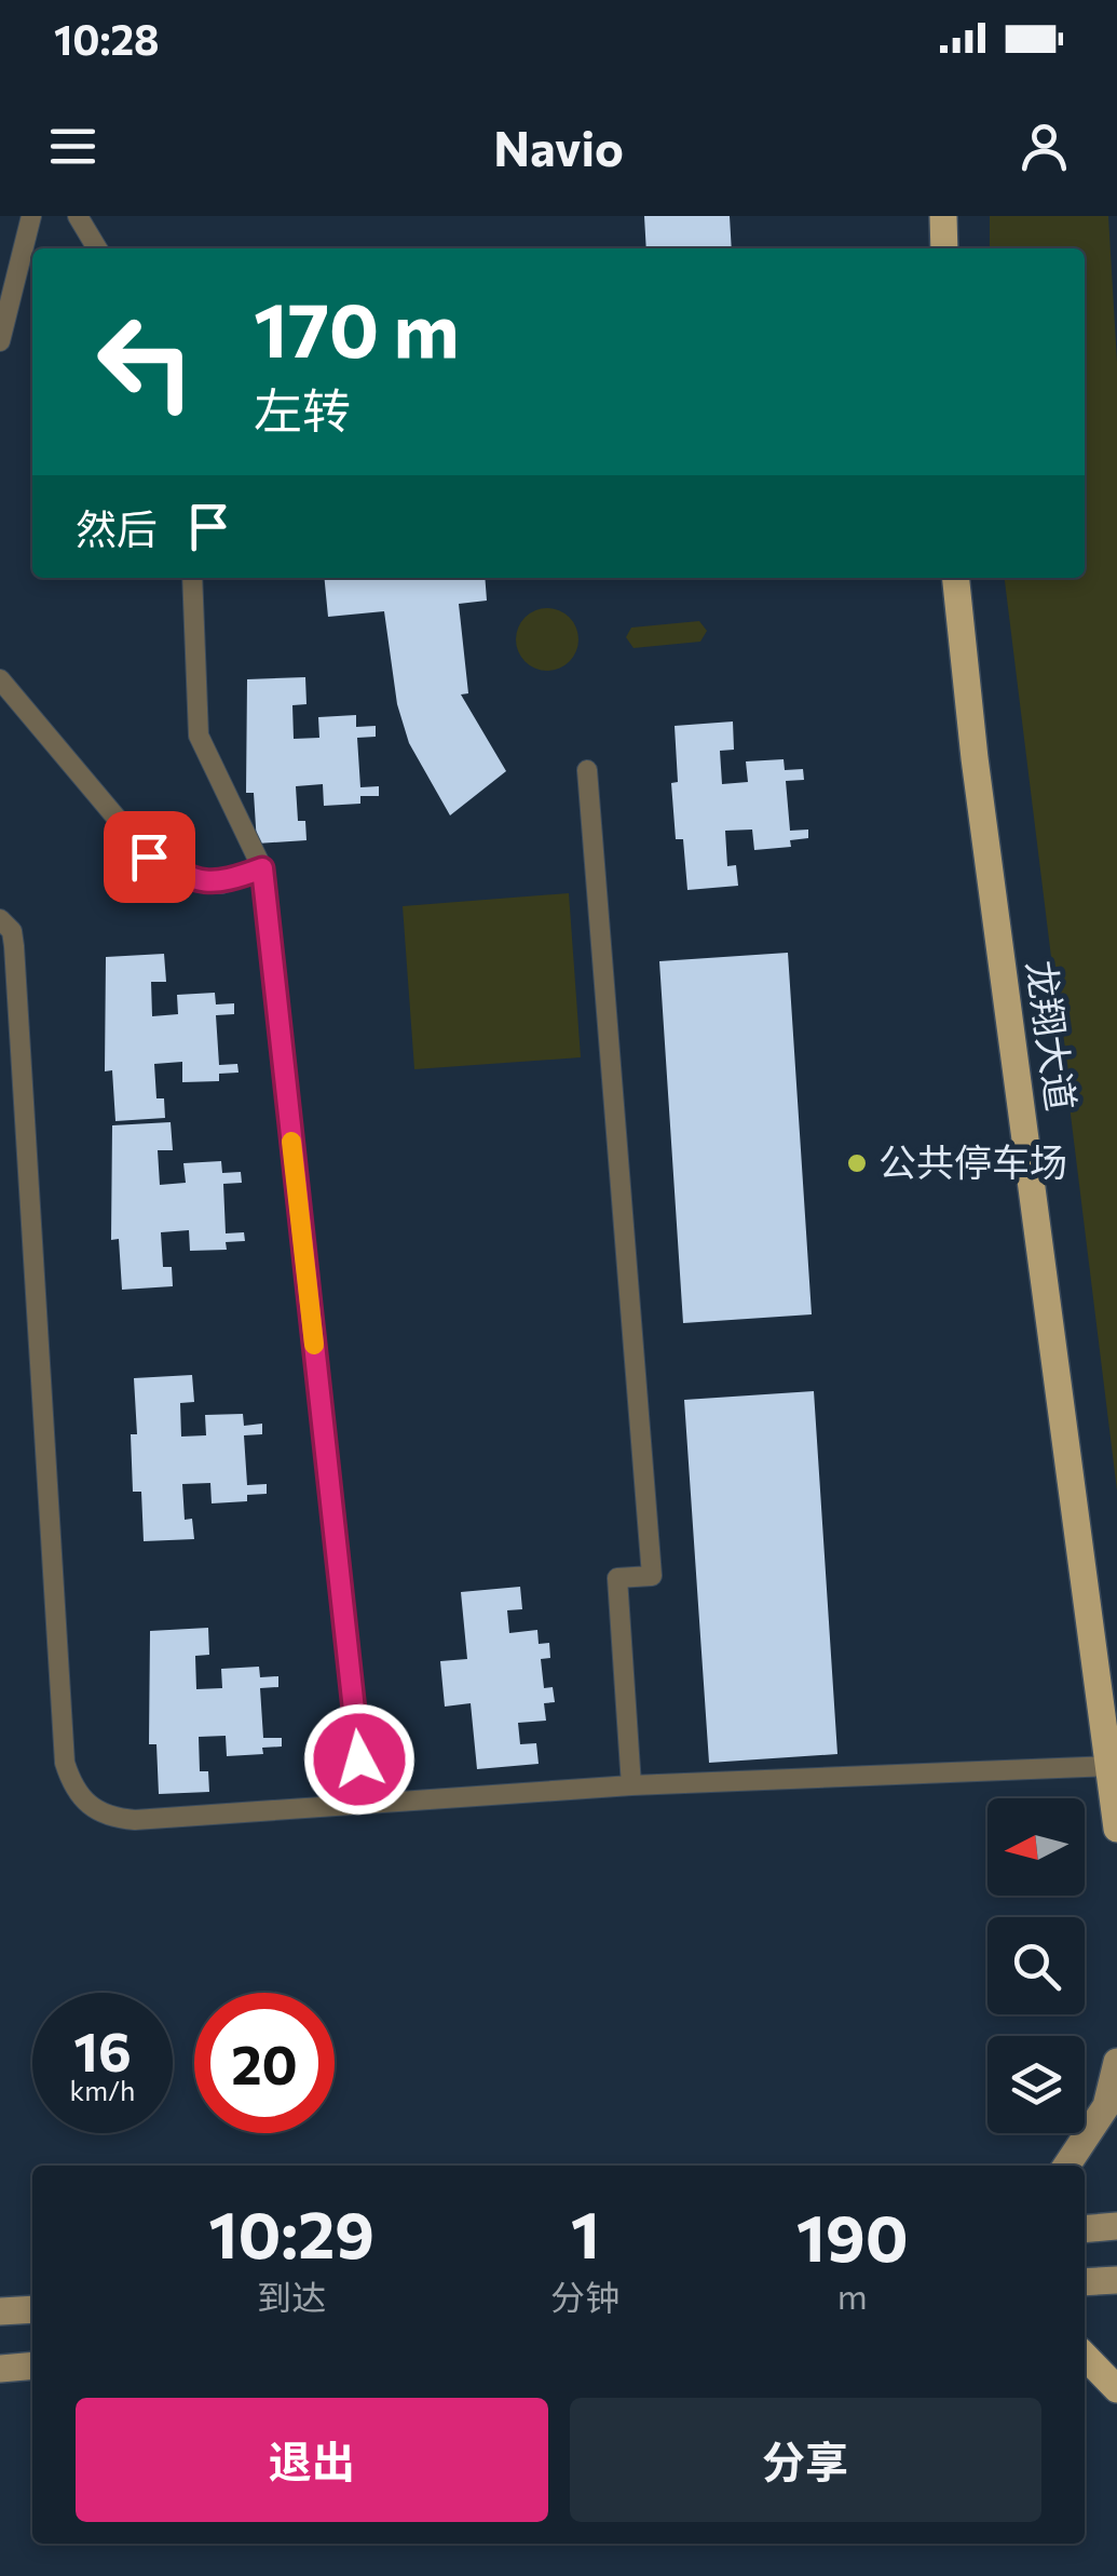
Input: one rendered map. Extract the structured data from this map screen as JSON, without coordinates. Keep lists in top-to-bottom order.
{
  "streets": {
    "main road": ["龙翔大道"]
  },
  "places": ["公共停车场"],
  "north": "left",
  "page": {
    "status": "10:28",
    "header": "Navio",
    "turn": ["170 m", "左转"],
    "then": "然后",
    "speed": "16 km/h",
    "limit": "20",
    "eta": [
      "10:29",
      "到达",
      "1",
      "分钟",
      "190",
      "m"
    ],
    "buttons": ["退出", "分享"]
  }
}
